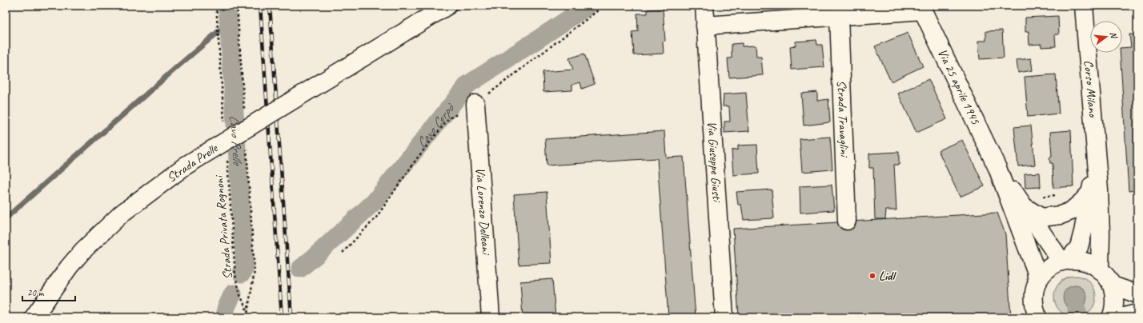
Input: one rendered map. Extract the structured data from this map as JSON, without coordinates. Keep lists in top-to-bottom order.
{
  "streets": {
    "street": [
      "Via 25 aprile 1945",
      "Corso Milano",
      "Strada Travaglini",
      "Via Giuseppe Giusti",
      "Strada Prelle",
      "Via Lorenzo Delleani"
    ],
    "path": ["Strada Privata Rognoni"]
  },
  "crossings": [
    ["Via 25 aprile 1945", "Corso Milano"]
  ],
  "water": ["Cavo Cerpò", "Cavo Prelle"],
  "places": ["Lidl"],
  "scale_bar": "20 m",
  "north": "right"
}
